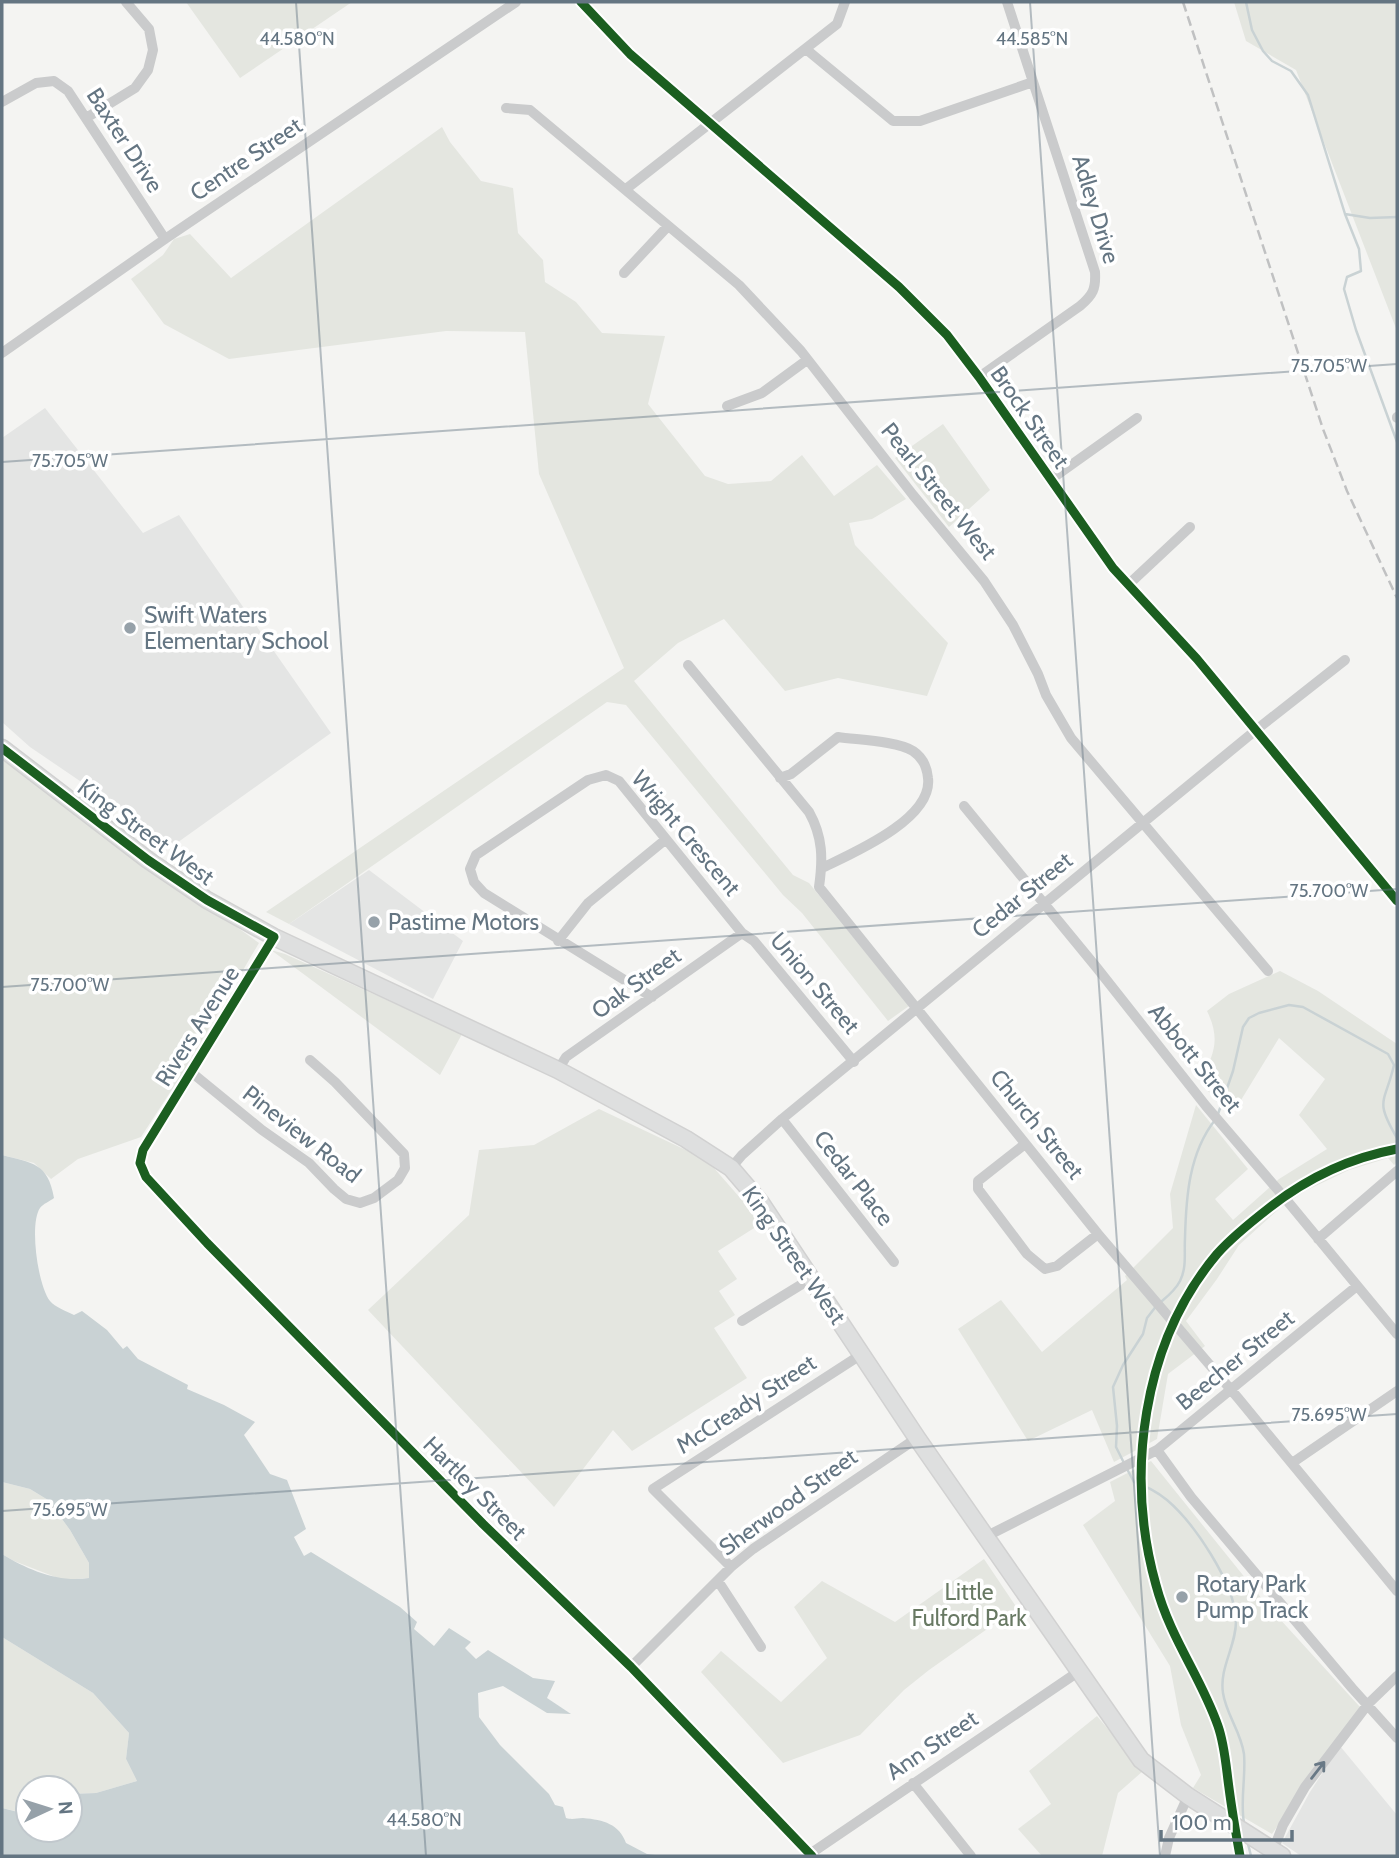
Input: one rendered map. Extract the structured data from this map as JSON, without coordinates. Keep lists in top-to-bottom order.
{
  "streets": {
    "main road": ["King Street West"],
    "street": [
      "Baxter Drive",
      "Centre Street",
      "Adley Drive",
      "Brock Street",
      "Pearl Street West",
      "Wright Crescent",
      "Cedar Street",
      "Oak Street",
      "Union Street",
      "Rivers Avenue",
      "Abbott Street",
      "Church Street",
      "Pineview Road",
      "Cedar Place",
      "Beecher Street",
      "McCready Street",
      "Hartley Street",
      "Sherwood Street",
      "Ann Street"
    ]
  },
  "crossings": [
    ["Baxter Drive", "Centre Street"],
    ["Adley Drive", "Brock Street"],
    ["Brock Street", "Cedar Street"],
    ["Pearl Street West", "Cedar Street"],
    ["King Street West", "Cedar Street"],
    ["King Street West", "Oak Street"],
    ["King Street West", "Rivers Avenue"],
    ["King Street West", "Beecher Street"],
    ["King Street West", "McCready Street"],
    ["King Street West", "Sherwood Street"],
    ["King Street West", "Ann Street"],
    ["Wright Crescent", "Oak Street"],
    ["Wright Crescent", "Union Street"],
    ["Cedar Street", "Union Street"],
    ["Cedar Street", "Abbott Street"],
    ["Cedar Street", "Church Street"],
    ["Cedar Street", "Cedar Place"],
    ["Oak Street", "Union Street"],
    ["Rivers Avenue", "Pineview Road"],
    ["Rivers Avenue", "Hartley Street"],
    ["Abbott Street", "Beecher Street"],
    ["Church Street", "Beecher Street"],
    ["McCready Street", "Sherwood Street"],
    ["Hartley Street", "Sherwood Street"],
    ["Hartley Street", "Ann Street"]
  ],
  "parks": ["Little Fulford Park"],
  "places": ["Swift Waters Elementary School", "Pastime Motors", "Rotary Park Pump Track"],
  "scale_bar": "100 m",
  "north": "right",
  "coordinates": [
    "44.580°N",
    "44.585°N",
    "75.705°W",
    "75.700°W",
    "75.695°W"
  ]
}
